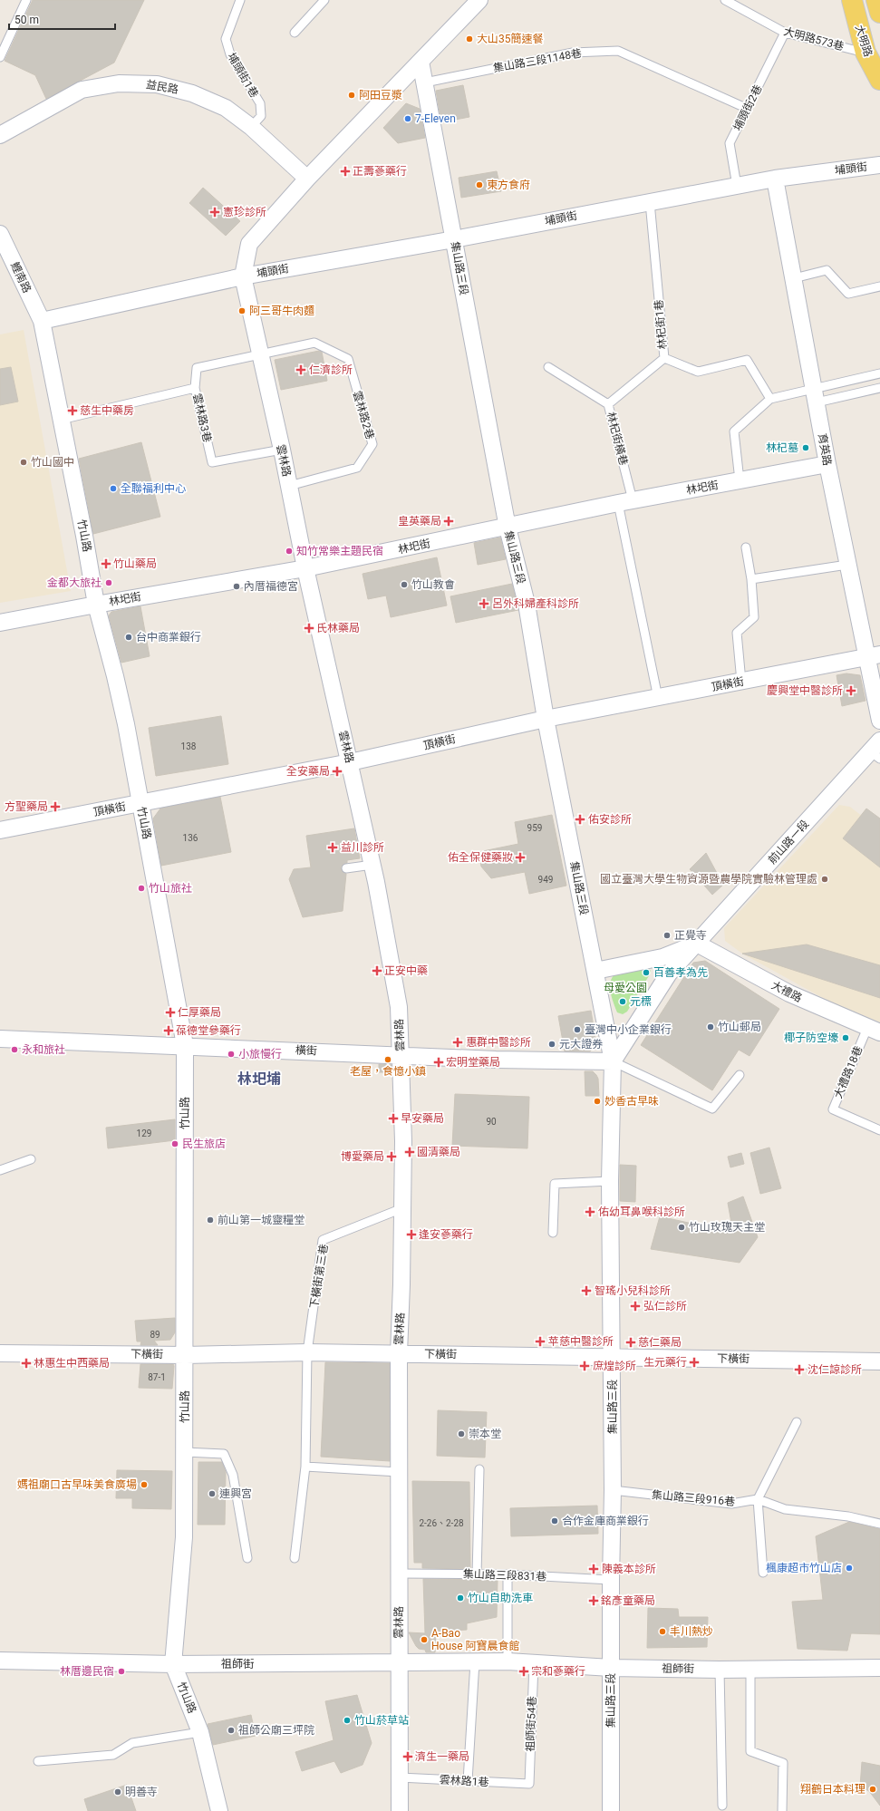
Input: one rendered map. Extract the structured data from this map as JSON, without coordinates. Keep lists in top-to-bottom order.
{
  "streets": {
    "main road": ["大明路"],
    "street": [
      "益民路",
      "埔頭街",
      "集山路三段",
      "鯉南路",
      "育英路",
      "雲林路",
      "林圯街",
      "竹山路",
      "頂橫街",
      "前山路一段",
      "大禮路",
      "橫街",
      "下橫街",
      "祖師街"
    ],
    "lane": [
      "大明路573巷",
      "集山路三段1148巷",
      "埔頭街1巷",
      "埔頭街2巷",
      "林杞街1巷",
      "雲林路2巷",
      "雲林路3巷",
      "林杞街橫巷",
      "大禮路18巷",
      "下橫街第三巷",
      "集山路三段916巷",
      "集山路三段831巷",
      "祖師街54巷",
      "雲林路1巷"
    ]
  },
  "crossings": [
    ["大明路573巷", "大明路"],
    ["大明路573巷", "埔頭街2巷"],
    ["集山路三段1148巷", "埔頭街2巷"],
    ["集山路三段1148巷", "集山路三段"],
    ["埔頭街1巷", "益民路"],
    ["益民路", "埔頭街"],
    ["埔頭街2巷", "埔頭街"],
    ["埔頭街", "集山路三段"],
    ["埔頭街", "鯉南路"],
    ["埔頭街", "林杞街1巷"],
    ["埔頭街", "育英路"],
    ["埔頭街", "雲林路"],
    ["埔頭街", "竹山路"],
    ["集山路三段", "林圯街"],
    ["集山路三段", "頂橫街"],
    ["集山路三段", "前山路一段"],
    ["集山路三段", "橫街"],
    ["集山路三段", "下橫街"],
    ["集山路三段", "集山路三段916巷"],
    ["集山路三段", "集山路三段831巷"],
    ["集山路三段", "祖師街"],
    ["鯉南路", "竹山路"],
    ["雲林路2巷", "雲林路3巷"],
    ["雲林路2巷", "雲林路"],
    ["雲林路3巷", "雲林路"],
    ["林杞街橫巷", "林圯街"],
    ["林杞街橫巷", "頂橫街"],
    ["育英路", "林圯街"],
    ["育英路", "頂橫街"],
    ["雲林路", "林圯街"],
    ["雲林路", "頂橫街"],
    ["雲林路", "橫街"],
    ["雲林路", "下橫街第三巷"],
    ["雲林路", "下橫街"],
    ["雲林路", "集山路三段831巷"],
    ["雲林路", "祖師街"],
    ["雲林路", "雲林路1巷"],
    ["林圯街", "竹山路"],
    ["竹山路", "頂橫街"],
    ["竹山路", "橫街"],
    ["竹山路", "下橫街"],
    ["竹山路", "祖師街"],
    ["前山路一段", "大禮路"],
    ["前山路一段", "橫街"],
    ["大禮路", "大禮路18巷"],
    ["下橫街第三巷", "下橫街"],
    ["祖師街", "祖師街54巷"],
    ["祖師街54巷", "雲林路1巷"]
  ],
  "districts": ["林圯埔"],
  "parks": ["母愛公園"],
  "places": {
    "other": [
      "大山35簡速餐",
      "阿田豆漿",
      "7-Eleven",
      "東方食府",
      "阿三哥牛肉麵",
      "林杞墓",
      "竹山國中",
      "全聯福利中心",
      "知竹常樂主題民宿",
      "金都大旅社",
      "竹山教會",
      "內厝福德宮",
      "台中商業銀行",
      "國立臺灣大學生物資源暨農學院實驗林管理處",
      "竹山旅社",
      "正覺寺",
      "百善孝為先",
      "元標",
      "竹山郵局",
      "臺灣中小企業銀行",
      "椰子防空壕",
      "元大證券",
      "永和旅社",
      "小旅慢行",
      "老屋，食憶小鎮",
      "妙香古早味",
      "民生旅店",
      "前山第一城靈糧堂",
      "竹山玫瑰天主堂",
      "崇本堂",
      "媽祖廟口古早味美食廣場",
      "連興宮",
      "合作金庫商業銀行",
      "楓康超市竹山店",
      "竹山自助洗車",
      "丰川熱炒",
      "A-Bao House 阿寶晨食館",
      "林厝邊民宿",
      "竹山菸草站",
      "祖師公廟三坪院",
      "翔鶴日本料理",
      "明善寺"
    ],
    "health": [
      "正壽蔘藥行",
      "憲珍診所",
      "仁濟診所",
      "慈生中藥房",
      "皇英藥局",
      "竹山藥局",
      "呂外科婦產科診所",
      "氏林藥局",
      "慶興堂中醫診所",
      "全安藥局",
      "方聖藥局",
      "佑安診所",
      "益川診所",
      "佑全保健藥妝",
      "正安中藥",
      "仁厚藥局",
      "葆德堂參藥行",
      "惠群中醫診所",
      "宏明堂藥局",
      "早安藥局",
      "國清藥局",
      "博愛藥局",
      "佑幼耳鼻喉科診所",
      "逢安蔘藥行",
      "智瑤小兒科診所",
      "弘仁診所",
      "苹慈中醫診所",
      "慈仁藥局",
      "生元藥行",
      "林惠生中西藥局",
      "庶煌診所",
      "沈仁諒診所",
      "陳義本診所",
      "銘彥童藥局",
      "宗和蔘藥行",
      "濟生一藥局"
    ]
  },
  "house_numbers": [
    "138",
    "959",
    "136",
    "949",
    "90",
    "129",
    "89",
    "87-1",
    "2-26、2-28"
  ],
  "scale_bar": "50 m"
}
